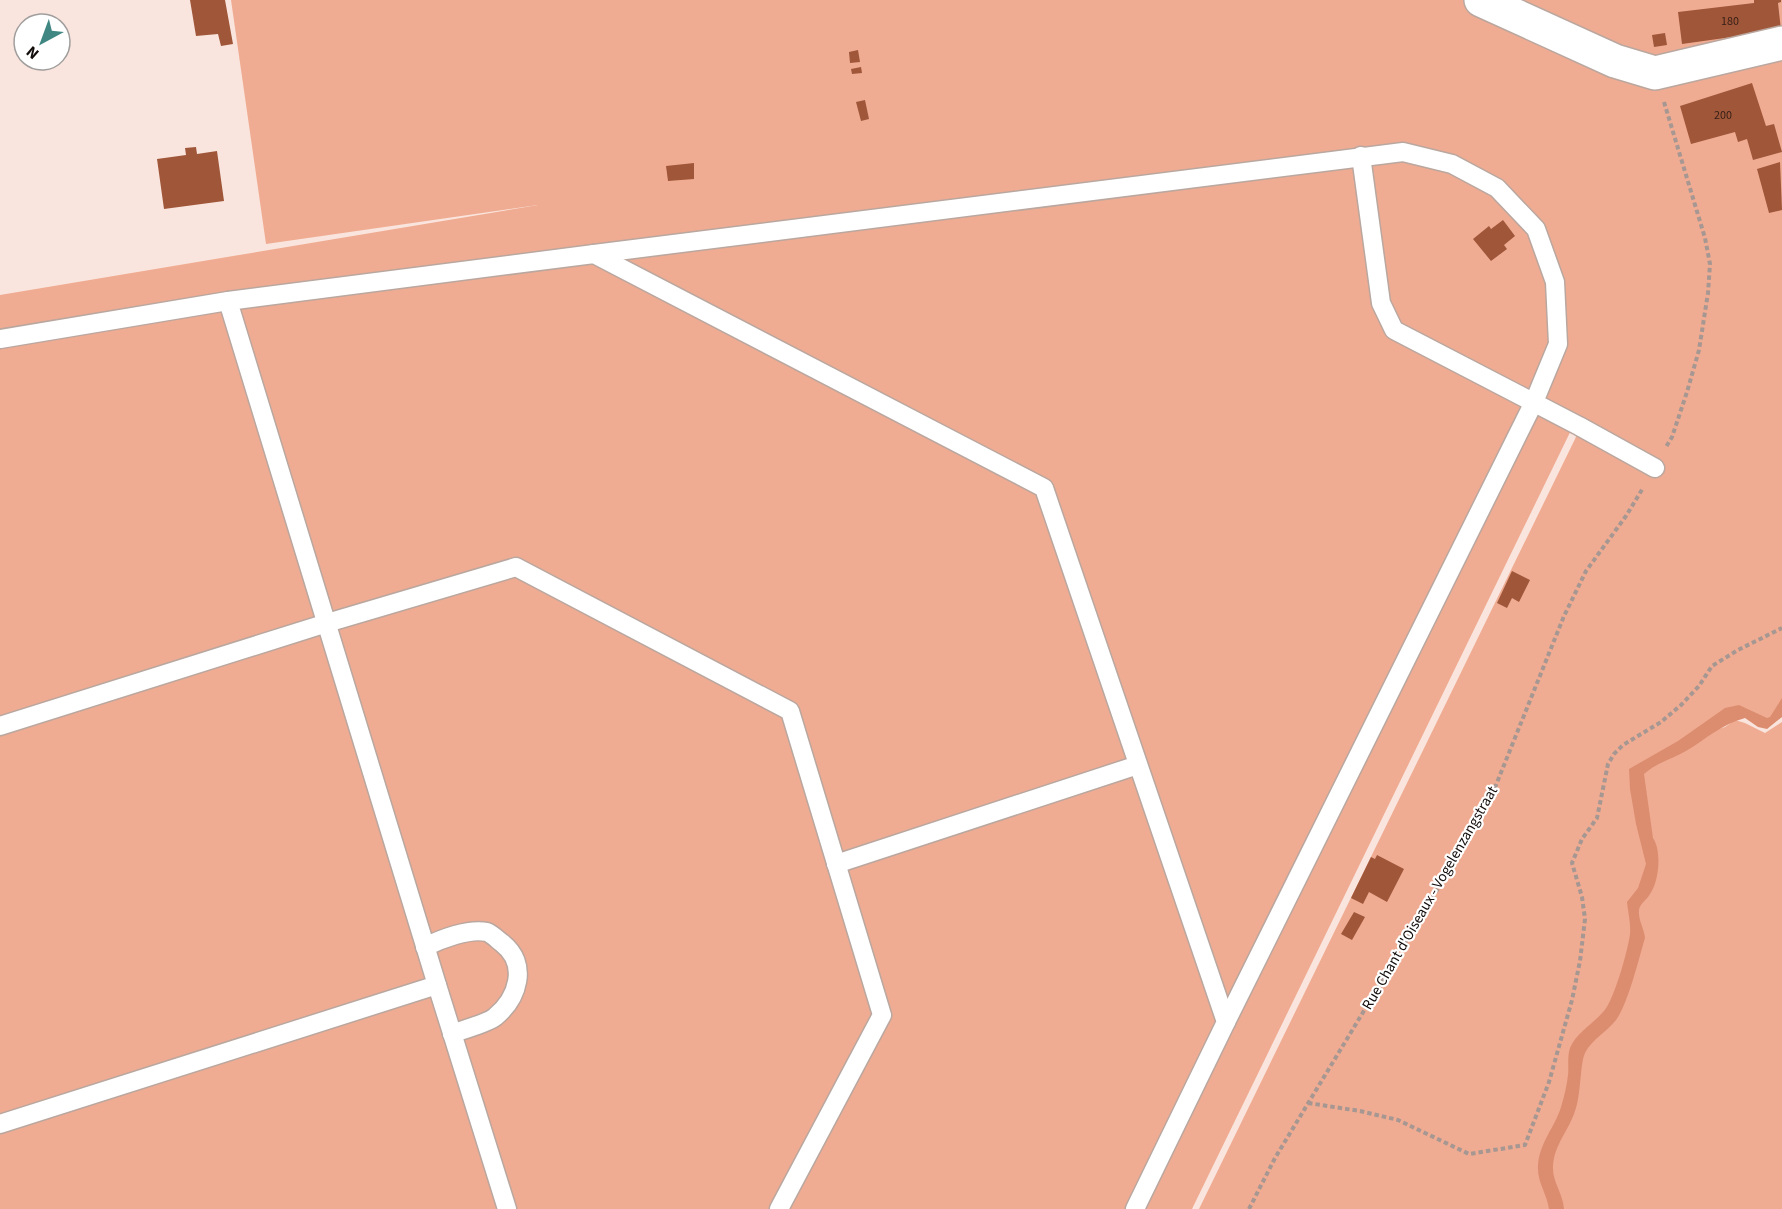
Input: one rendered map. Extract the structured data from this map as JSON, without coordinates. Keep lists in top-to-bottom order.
{
  "streets": {
    "path": ["Rue Chant d'Oiseaux - Vogelenzangstraat"]
  },
  "house_numbers": ["180", "200"],
  "north": "bottom left"
}
